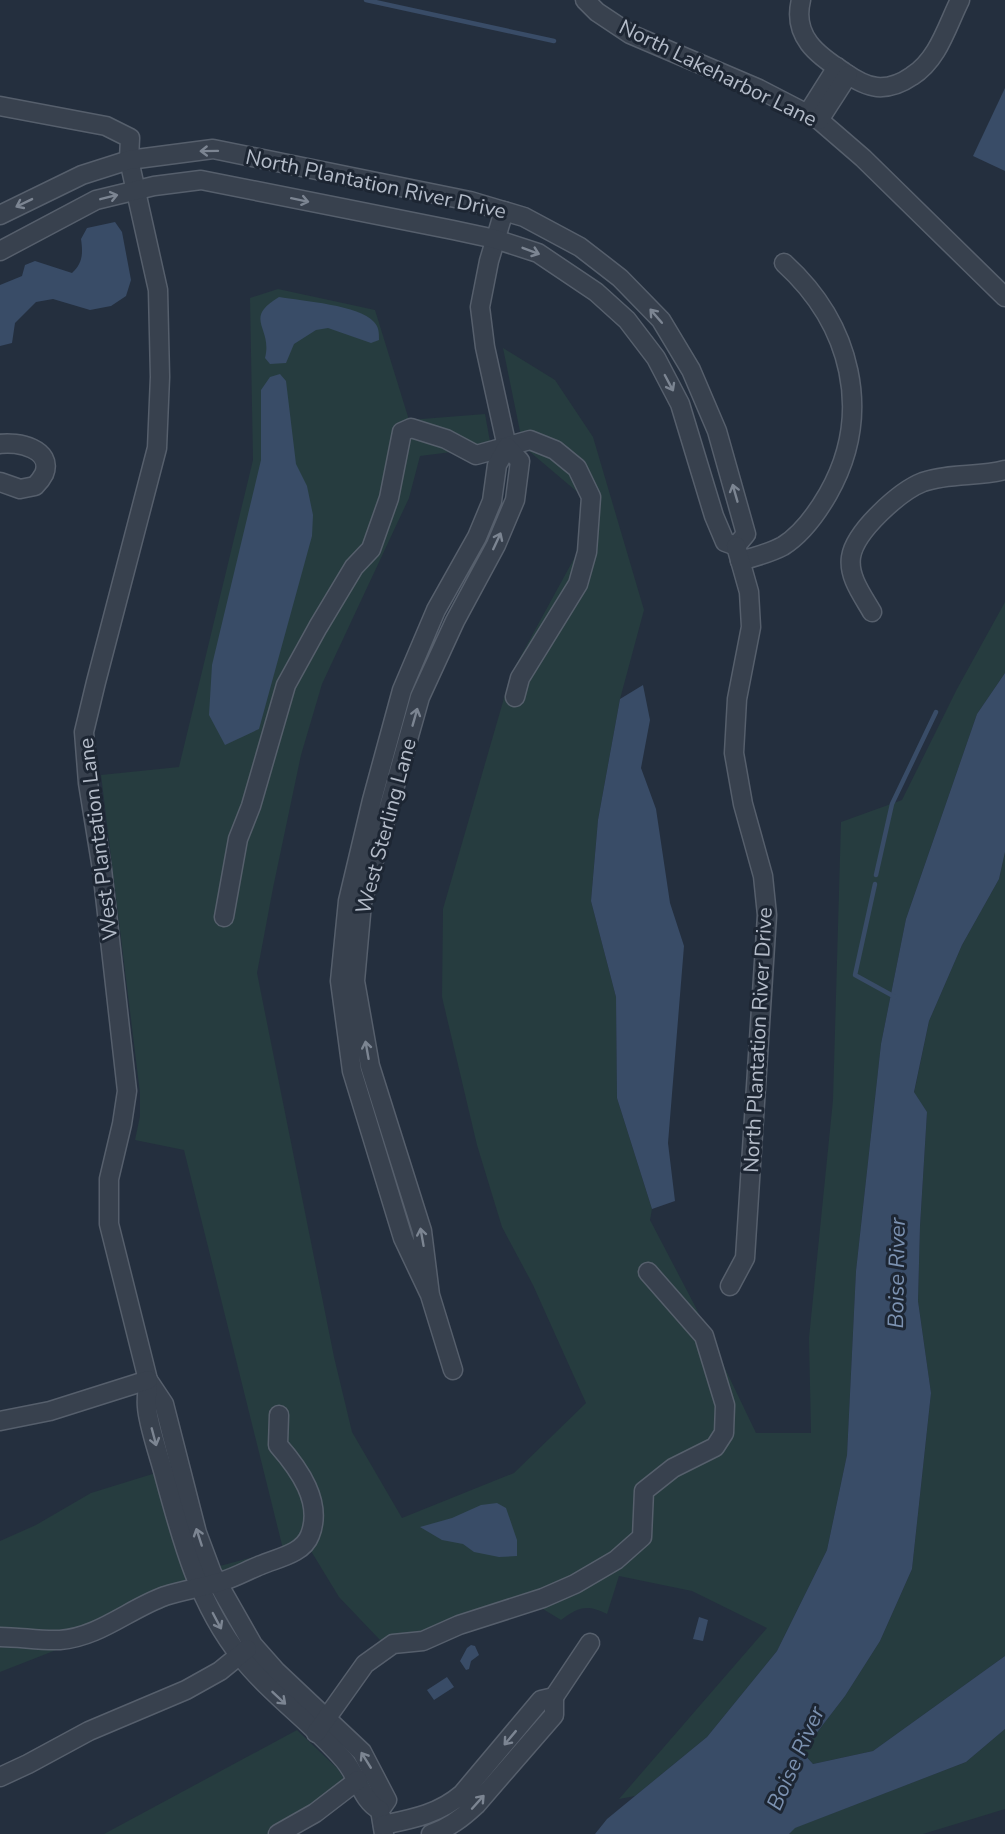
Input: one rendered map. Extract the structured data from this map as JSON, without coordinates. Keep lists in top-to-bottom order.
{
  "streets": {
    "street": [
      "North Lakeharbor Lane",
      "North Plantation River Drive",
      "West Sterling Lane",
      "West Plantation Lane"
    ]
  },
  "crossings": [
    ["North Plantation River Drive", "West Sterling Lane"],
    ["North Plantation River Drive", "West Plantation Lane"]
  ],
  "water": ["Boise River"]
}
